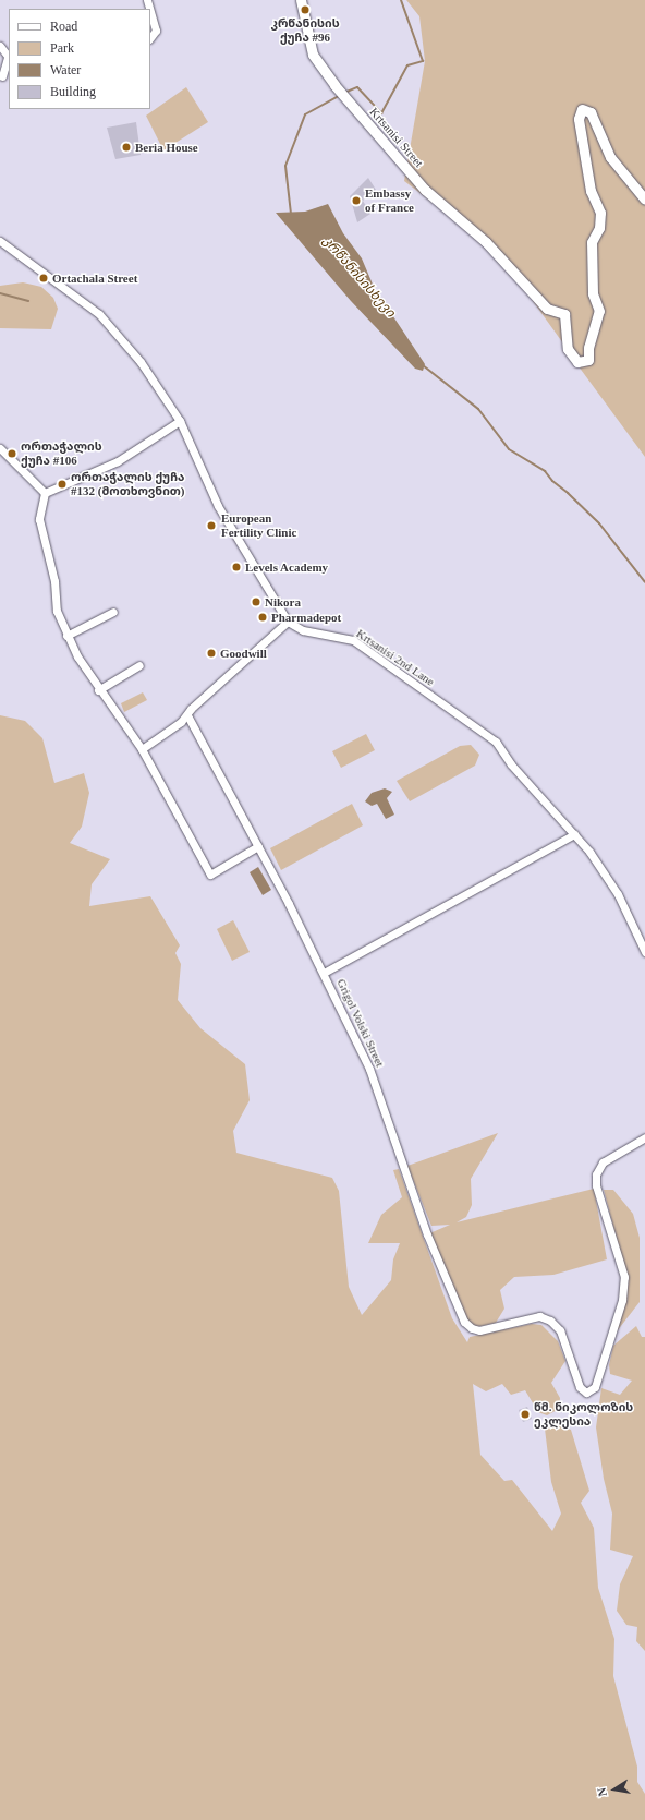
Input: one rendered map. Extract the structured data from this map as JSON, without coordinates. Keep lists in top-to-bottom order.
{
  "streets": {
    "street": ["Krtsanisi Street", "Krtsanisi 2nd Lane", "Grigol Volski Street"]
  },
  "water": ["კრწანისისხევი"],
  "places": [
    "კრწანისის ქუჩა #96",
    "Beria House",
    "Embassy of France",
    "Ortachala Street",
    "ორთაჭალის ქუჩა #106",
    "ორთაჭალის ქუჩა #132 (მოთხოვნით)",
    "European Fertility Clinic",
    "Levels Academy",
    "Nikora",
    "Pharmadepot",
    "Goodwill",
    "წმ. ნიკოლოზის ეკლესია"
  ],
  "legend": [
    "Road",
    "Park",
    "Water",
    "Building"
  ],
  "north": "left"
}
